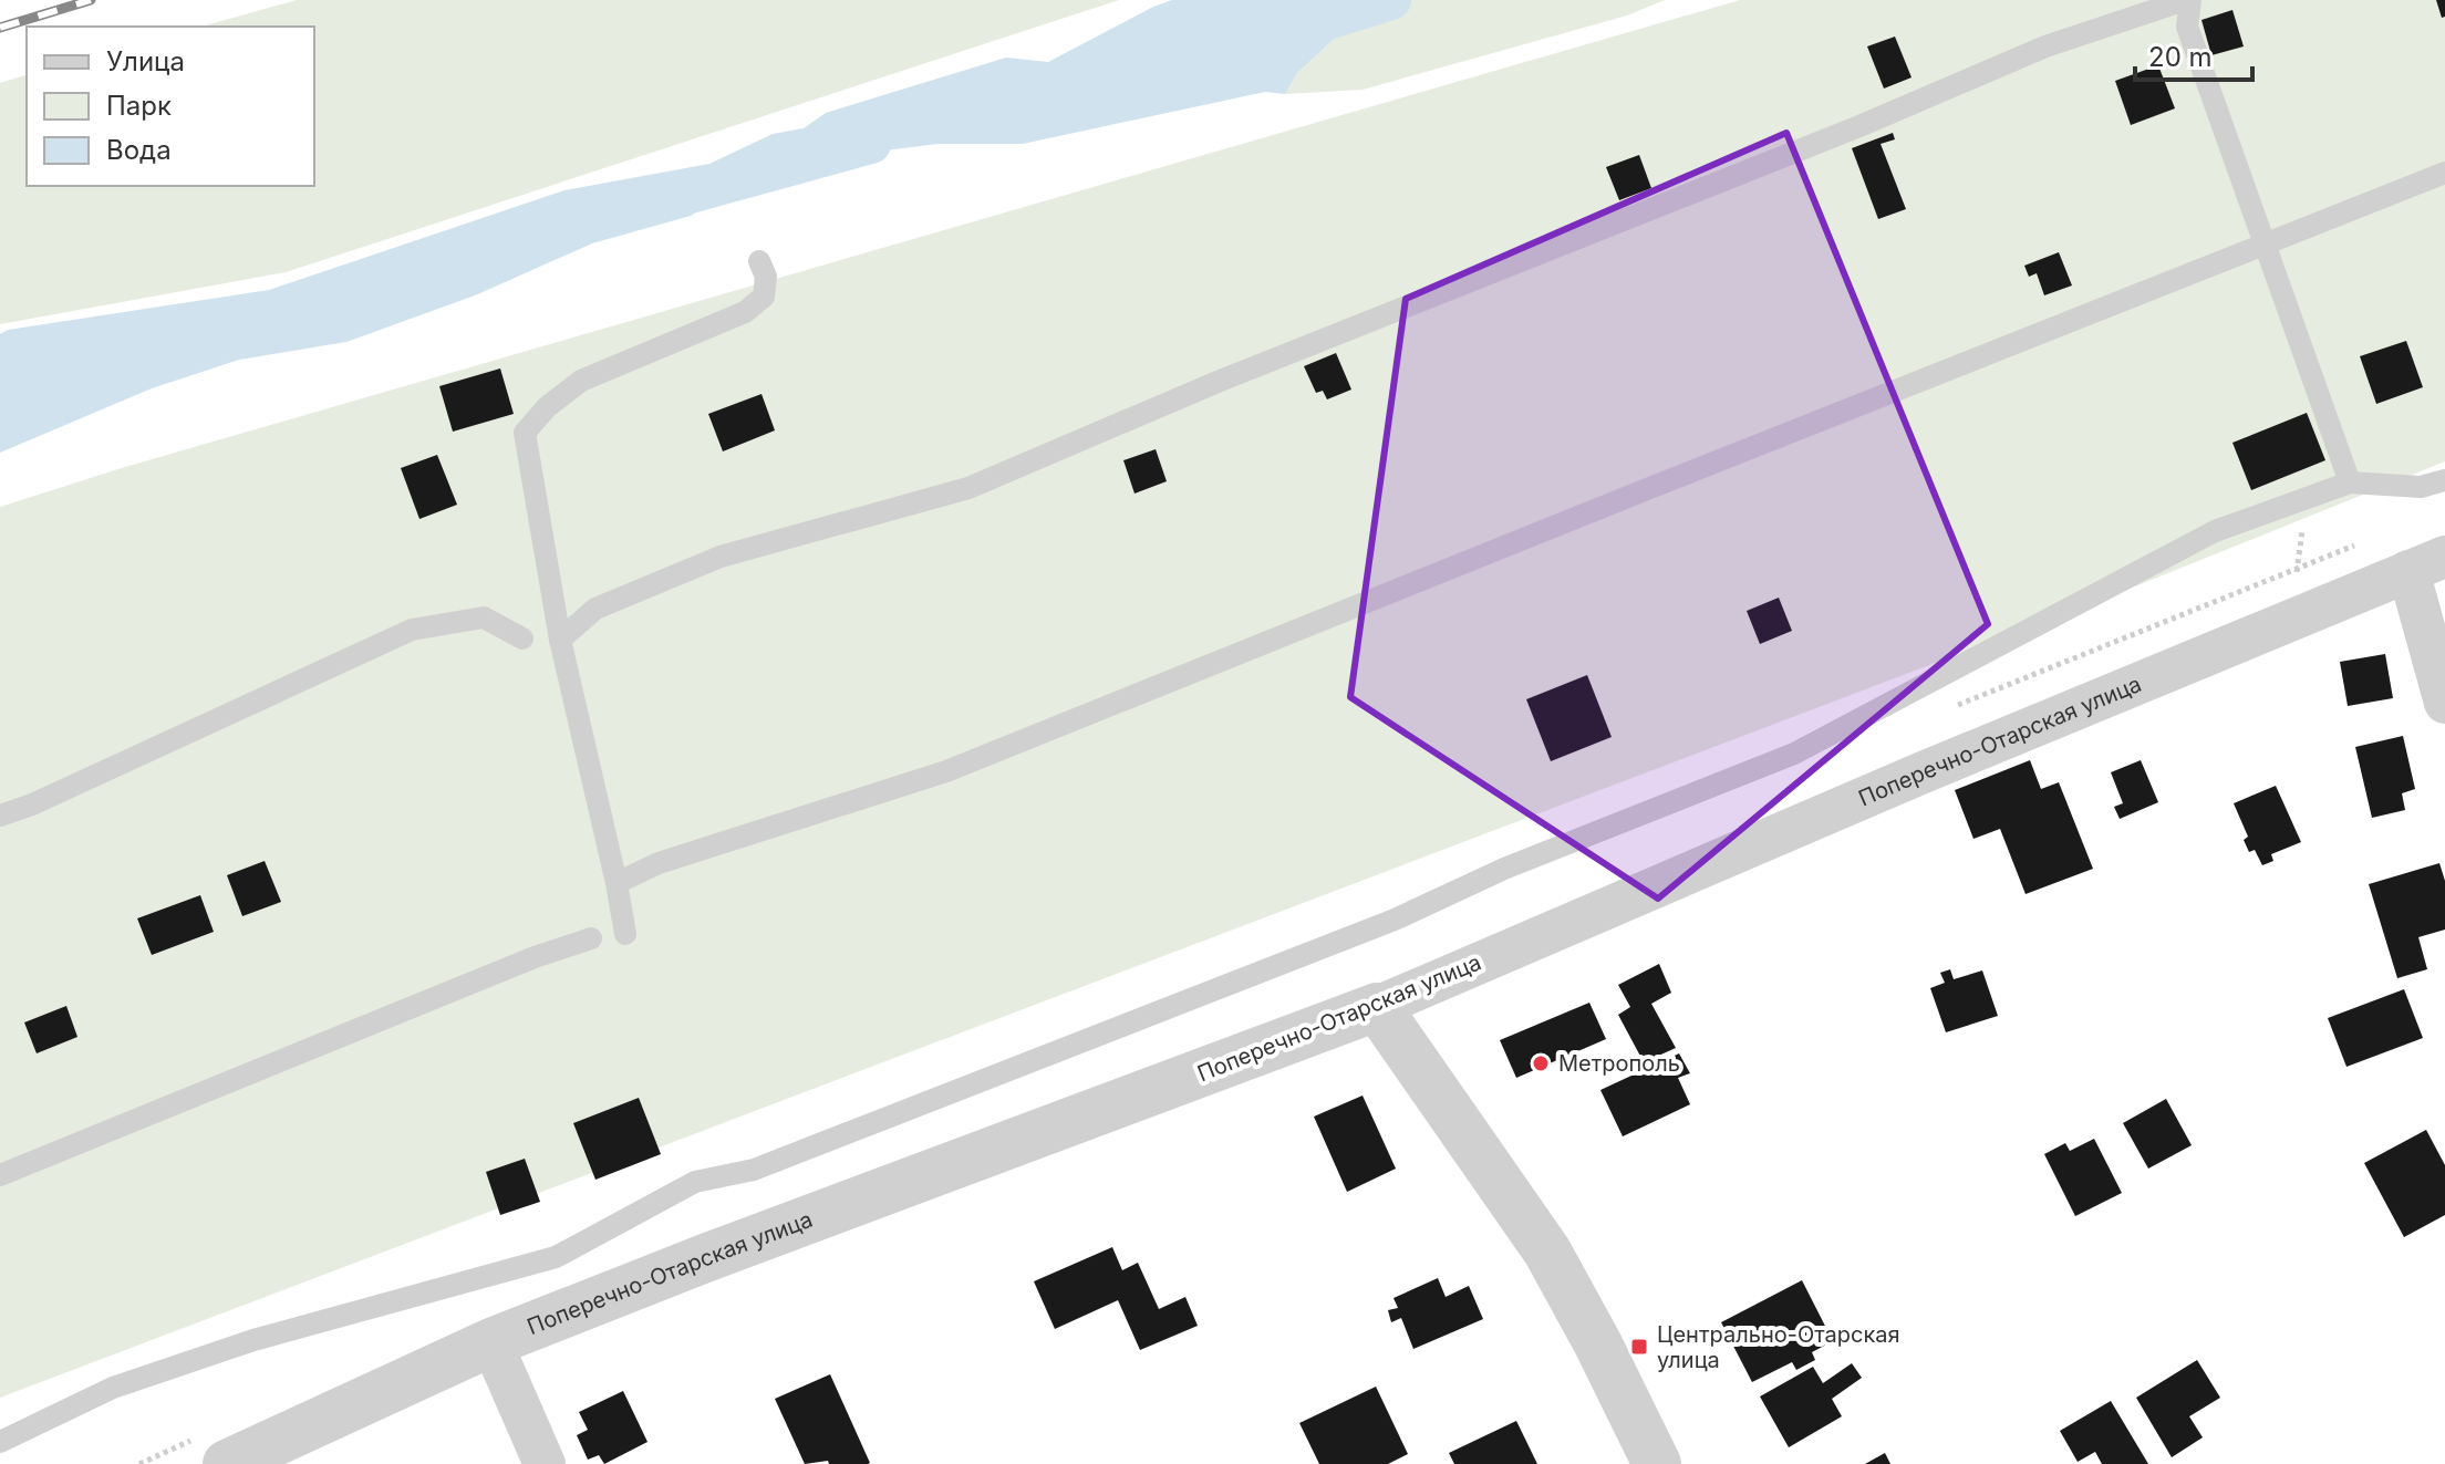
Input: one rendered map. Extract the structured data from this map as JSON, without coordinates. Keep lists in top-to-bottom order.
{
  "streets": {
    "street": ["Поперечно-Отарская улица"]
  },
  "places": {
    "other": ["Метрополь"],
    "transit": ["Центрально-Отарская улица"]
  },
  "legend": ["Улица", "Парк", "Вода"],
  "scale_bar": "20 m"
}
